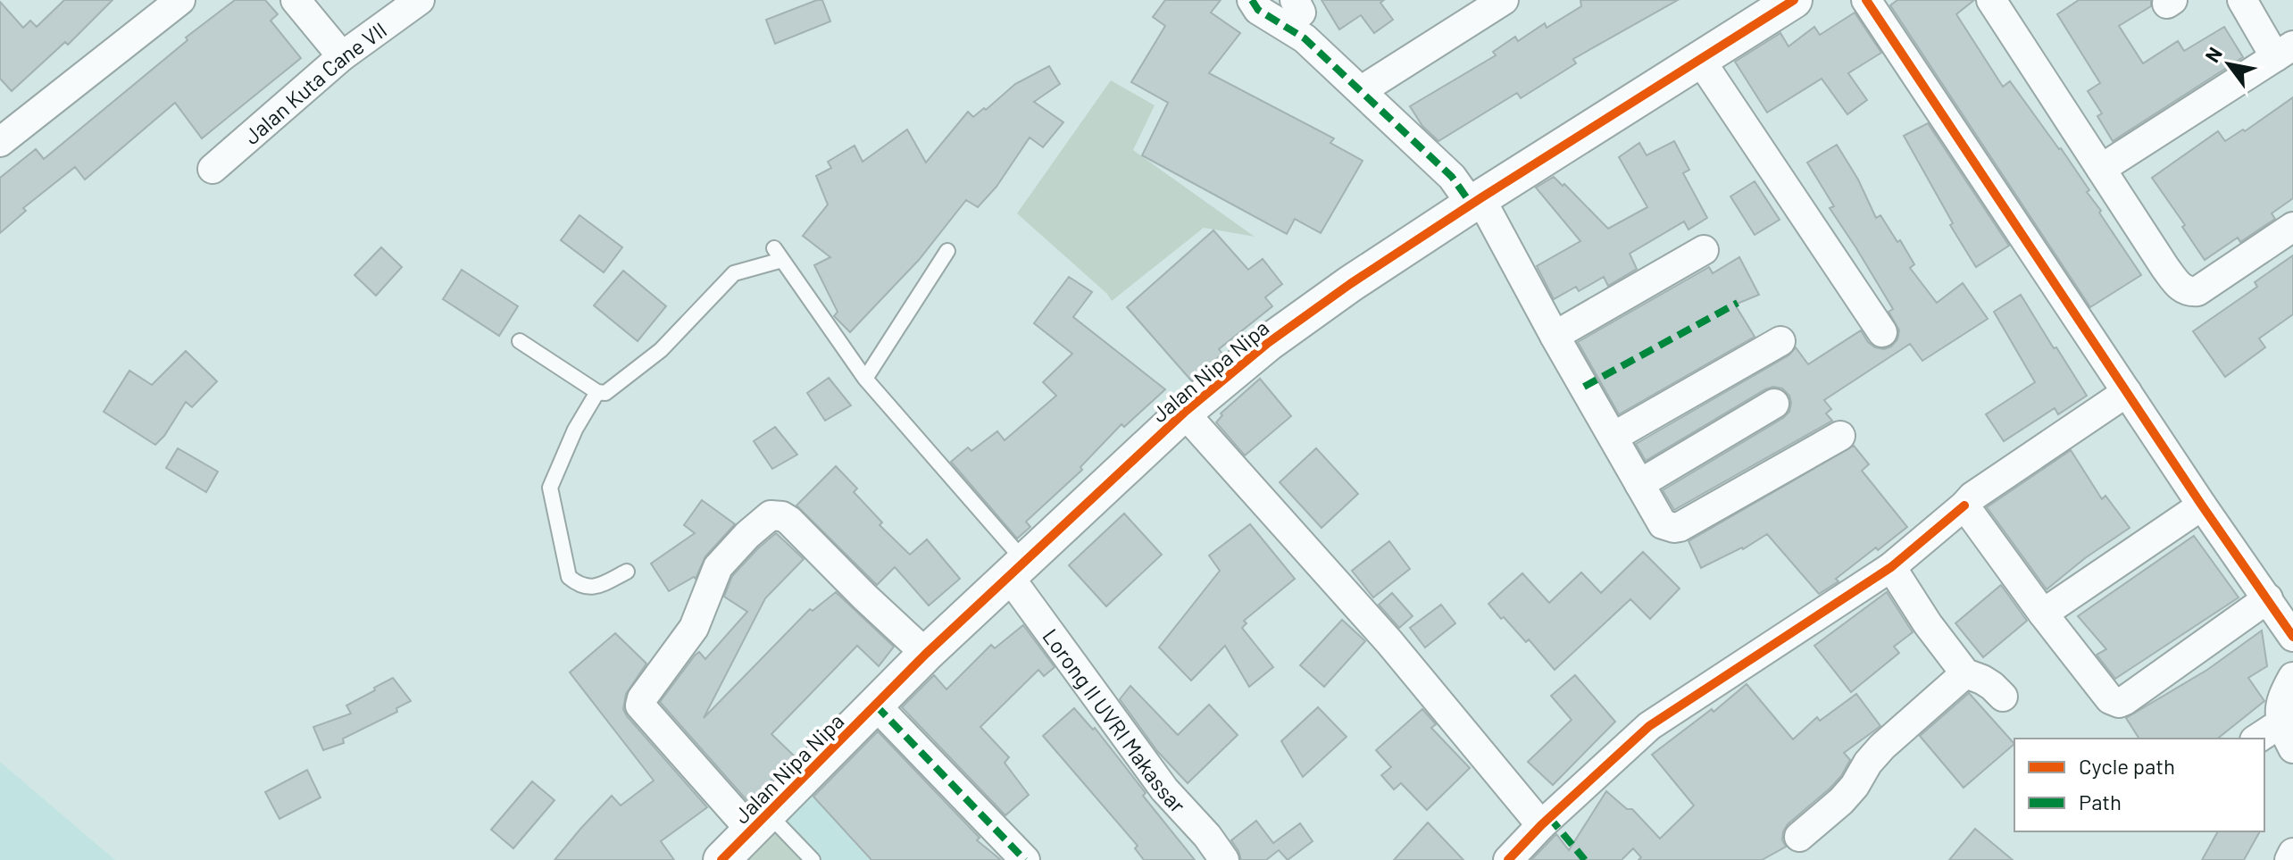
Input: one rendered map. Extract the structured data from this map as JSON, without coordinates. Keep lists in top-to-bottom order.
{
  "streets": {
    "street": ["Jalan Kuta Cane VII", "Jalan Nipa Nipa", "Lorong II UVRI Makassar"]
  },
  "crossings": [
    ["Jalan Nipa Nipa", "Lorong II UVRI Makassar"]
  ],
  "legend": ["Cycle path", "Path"],
  "north": "top left"
}
